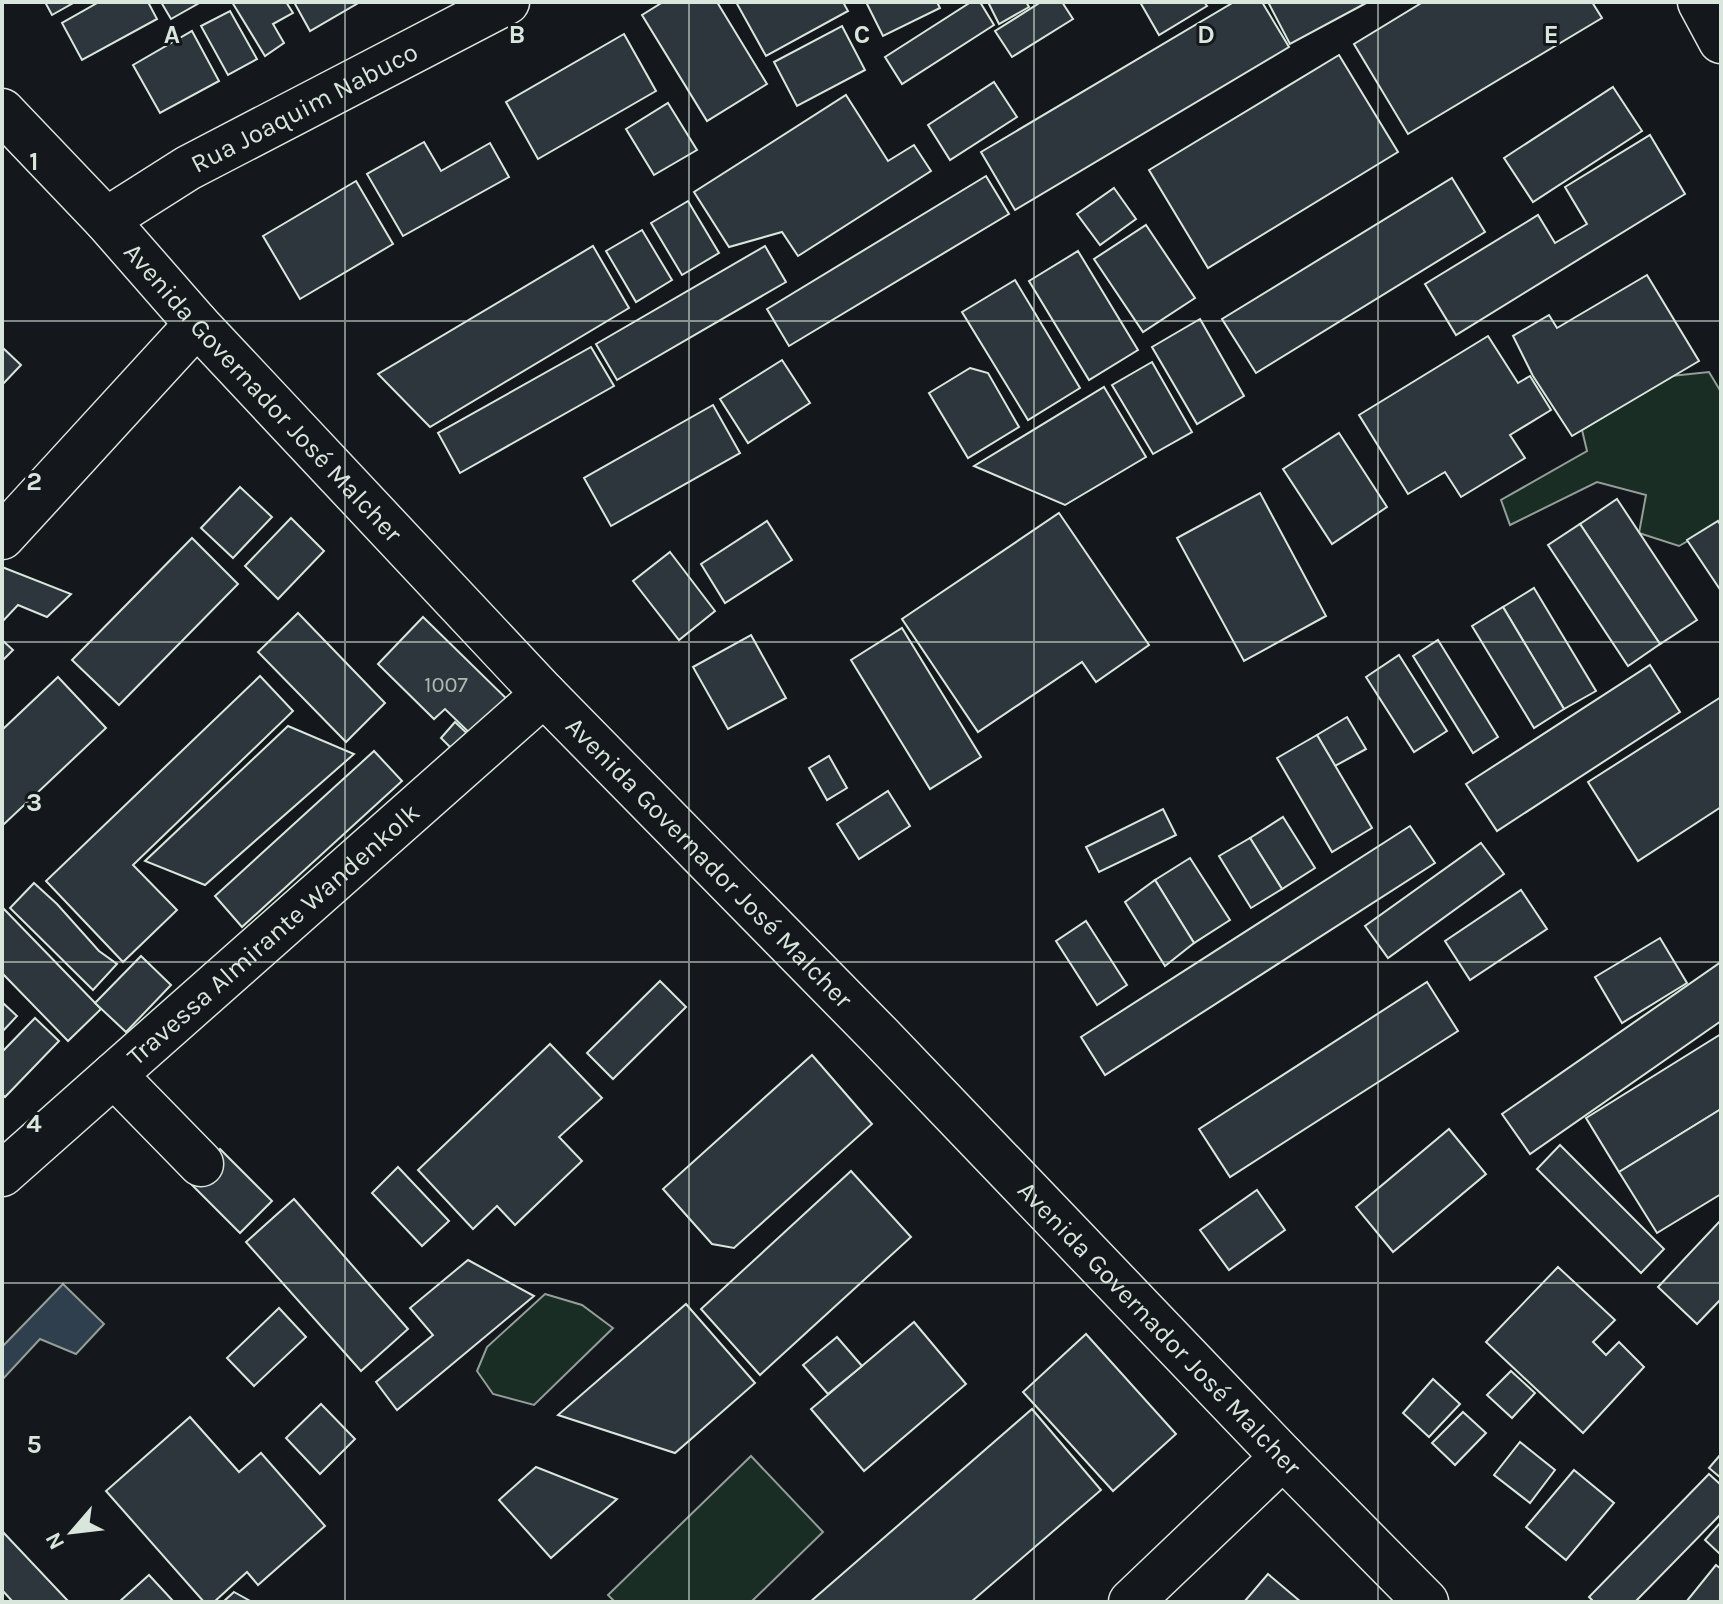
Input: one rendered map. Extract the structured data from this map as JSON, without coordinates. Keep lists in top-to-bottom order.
{
  "streets": {
    "main road": ["Rua Joaquim Nabuco", "Avenida Governador José Malcher", "Travessa Almirante Wandenkolk"]
  },
  "crossings": [
    ["Rua Joaquim Nabuco", "Avenida Governador José Malcher"],
    ["Avenida Governador José Malcher", "Travessa Almirante Wandenkolk"]
  ],
  "house_numbers": ["1007"],
  "north": "bottom left",
  "grid": {
    "columns": [
      "A",
      "B",
      "C",
      "D",
      "E"
    ],
    "rows": [
      "1",
      "2",
      "3",
      "4",
      "5"
    ]
  }
}
